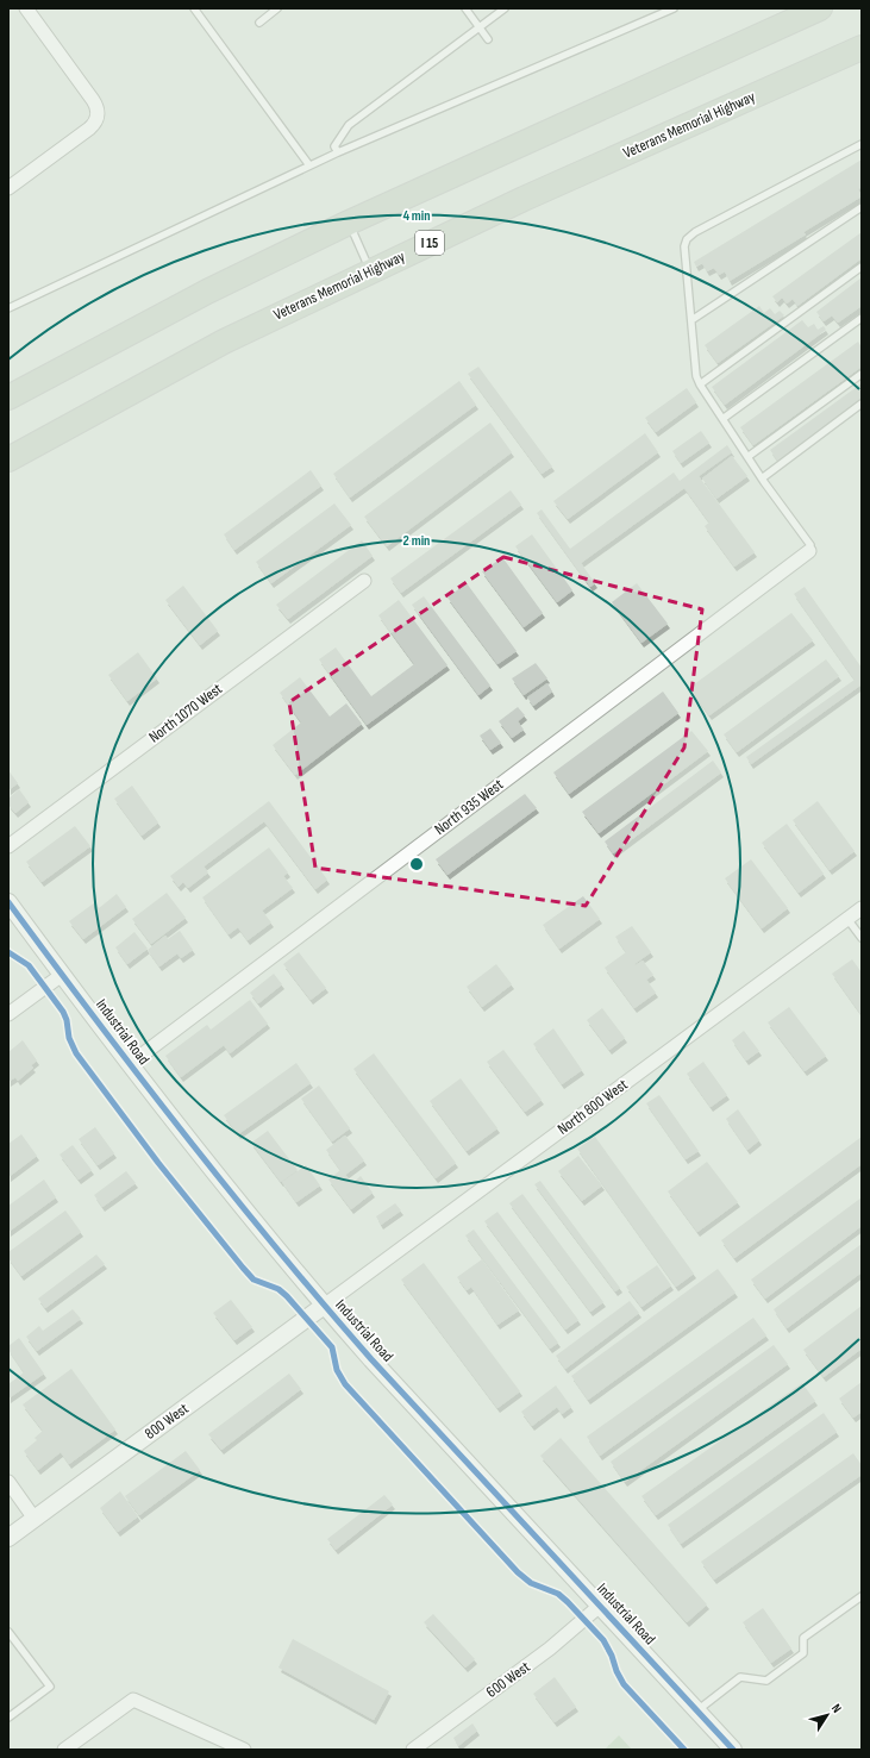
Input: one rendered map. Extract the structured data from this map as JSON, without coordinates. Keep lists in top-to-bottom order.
{
  "streets": {
    "highway": ["Veterans Memorial Highway", "I 15"],
    "street": [
      "North 1070 West",
      "North 935 West",
      "Industrial Road",
      "North 800 West",
      "800 West",
      "600 West"
    ]
  },
  "crossings": [
    ["North 935 West", "Industrial Road"],
    ["Industrial Road", "North 800 West"],
    ["Industrial Road", "800 West"],
    ["Industrial Road", "600 West"],
    ["North 800 West", "800 West"]
  ],
  "north": "top right",
  "rings": ["4 min", "2 min"]
}
